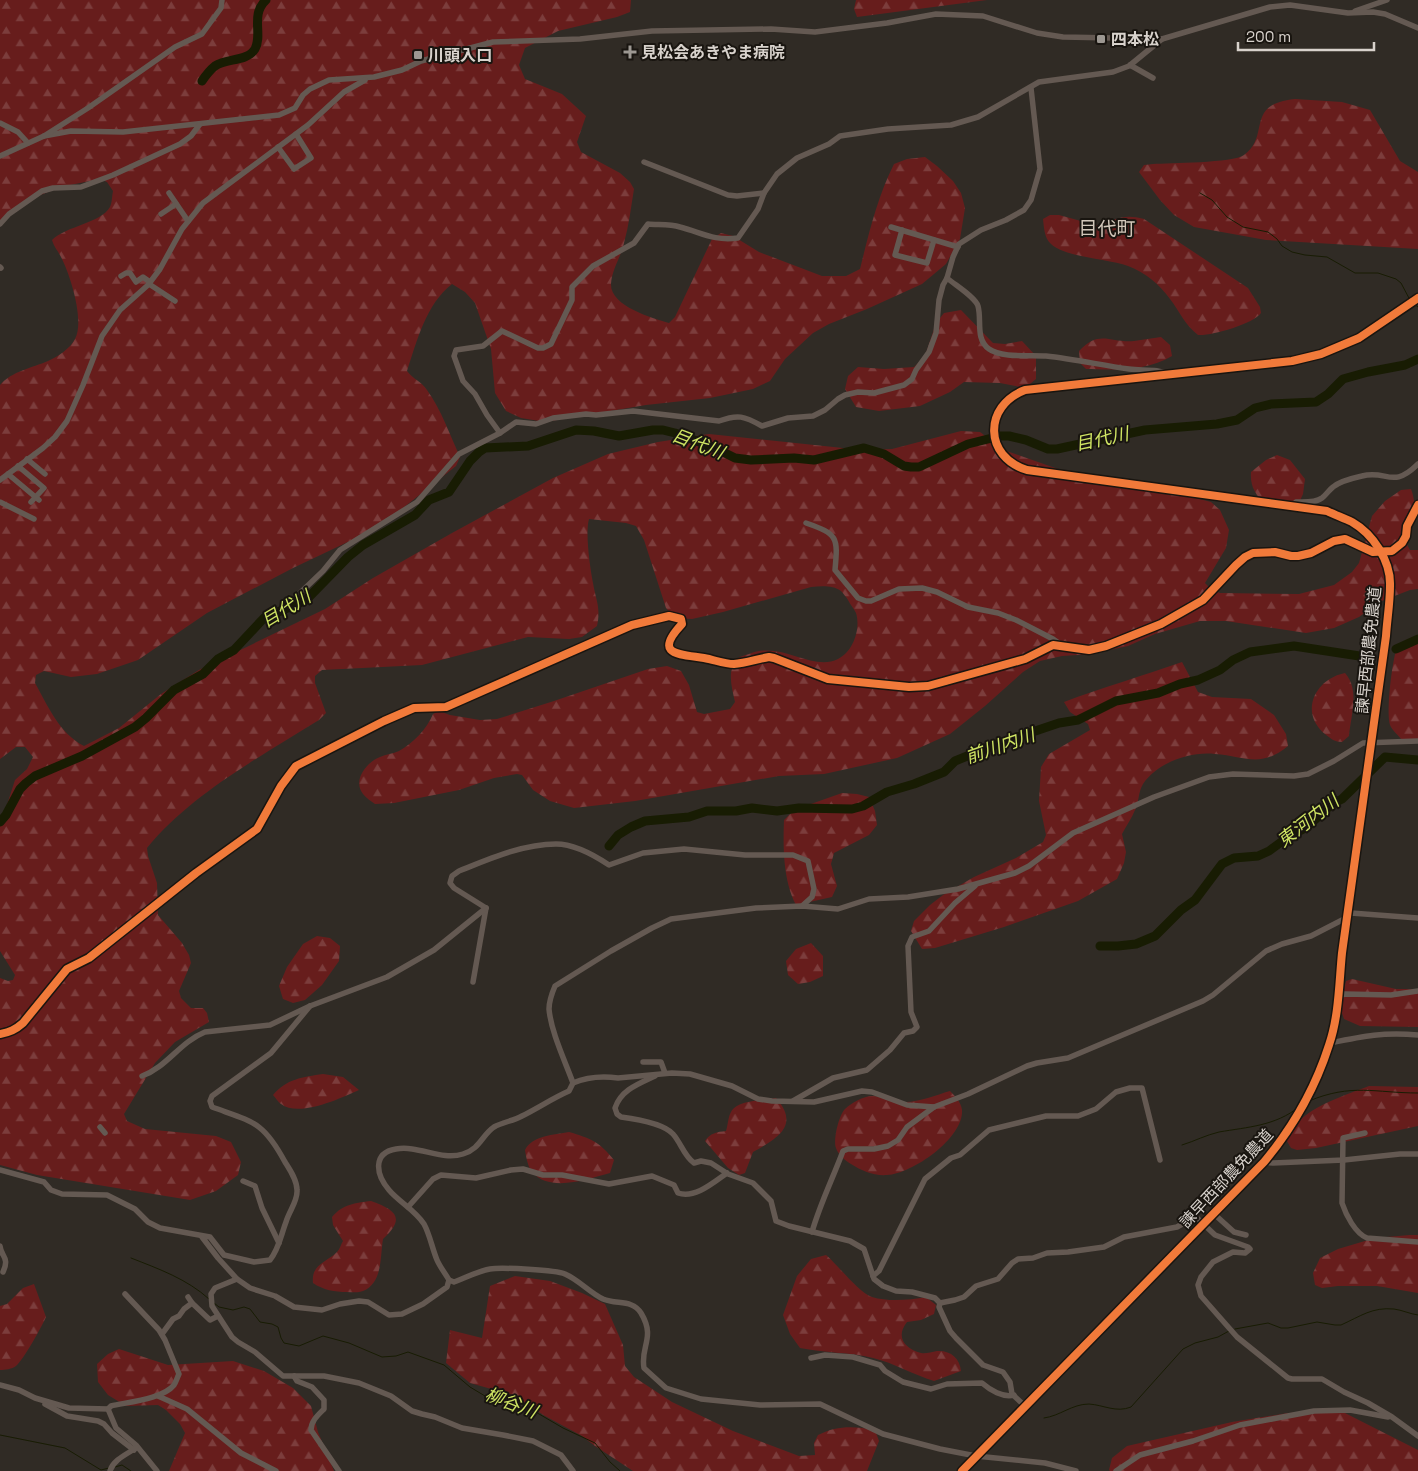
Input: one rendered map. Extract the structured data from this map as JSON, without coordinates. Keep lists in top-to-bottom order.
{
  "streets": {
    "street": ["諫早西部農免農道"]
  },
  "districts": ["目代町"],
  "water": [
    "目代川",
    "前川内川",
    "東河内川",
    "柳谷川"
  ],
  "places": {
    "transit": ["四本松", "川頭入口"],
    "health": ["見松会あきやま病院"]
  },
  "scale_bar": "200 m"
}
